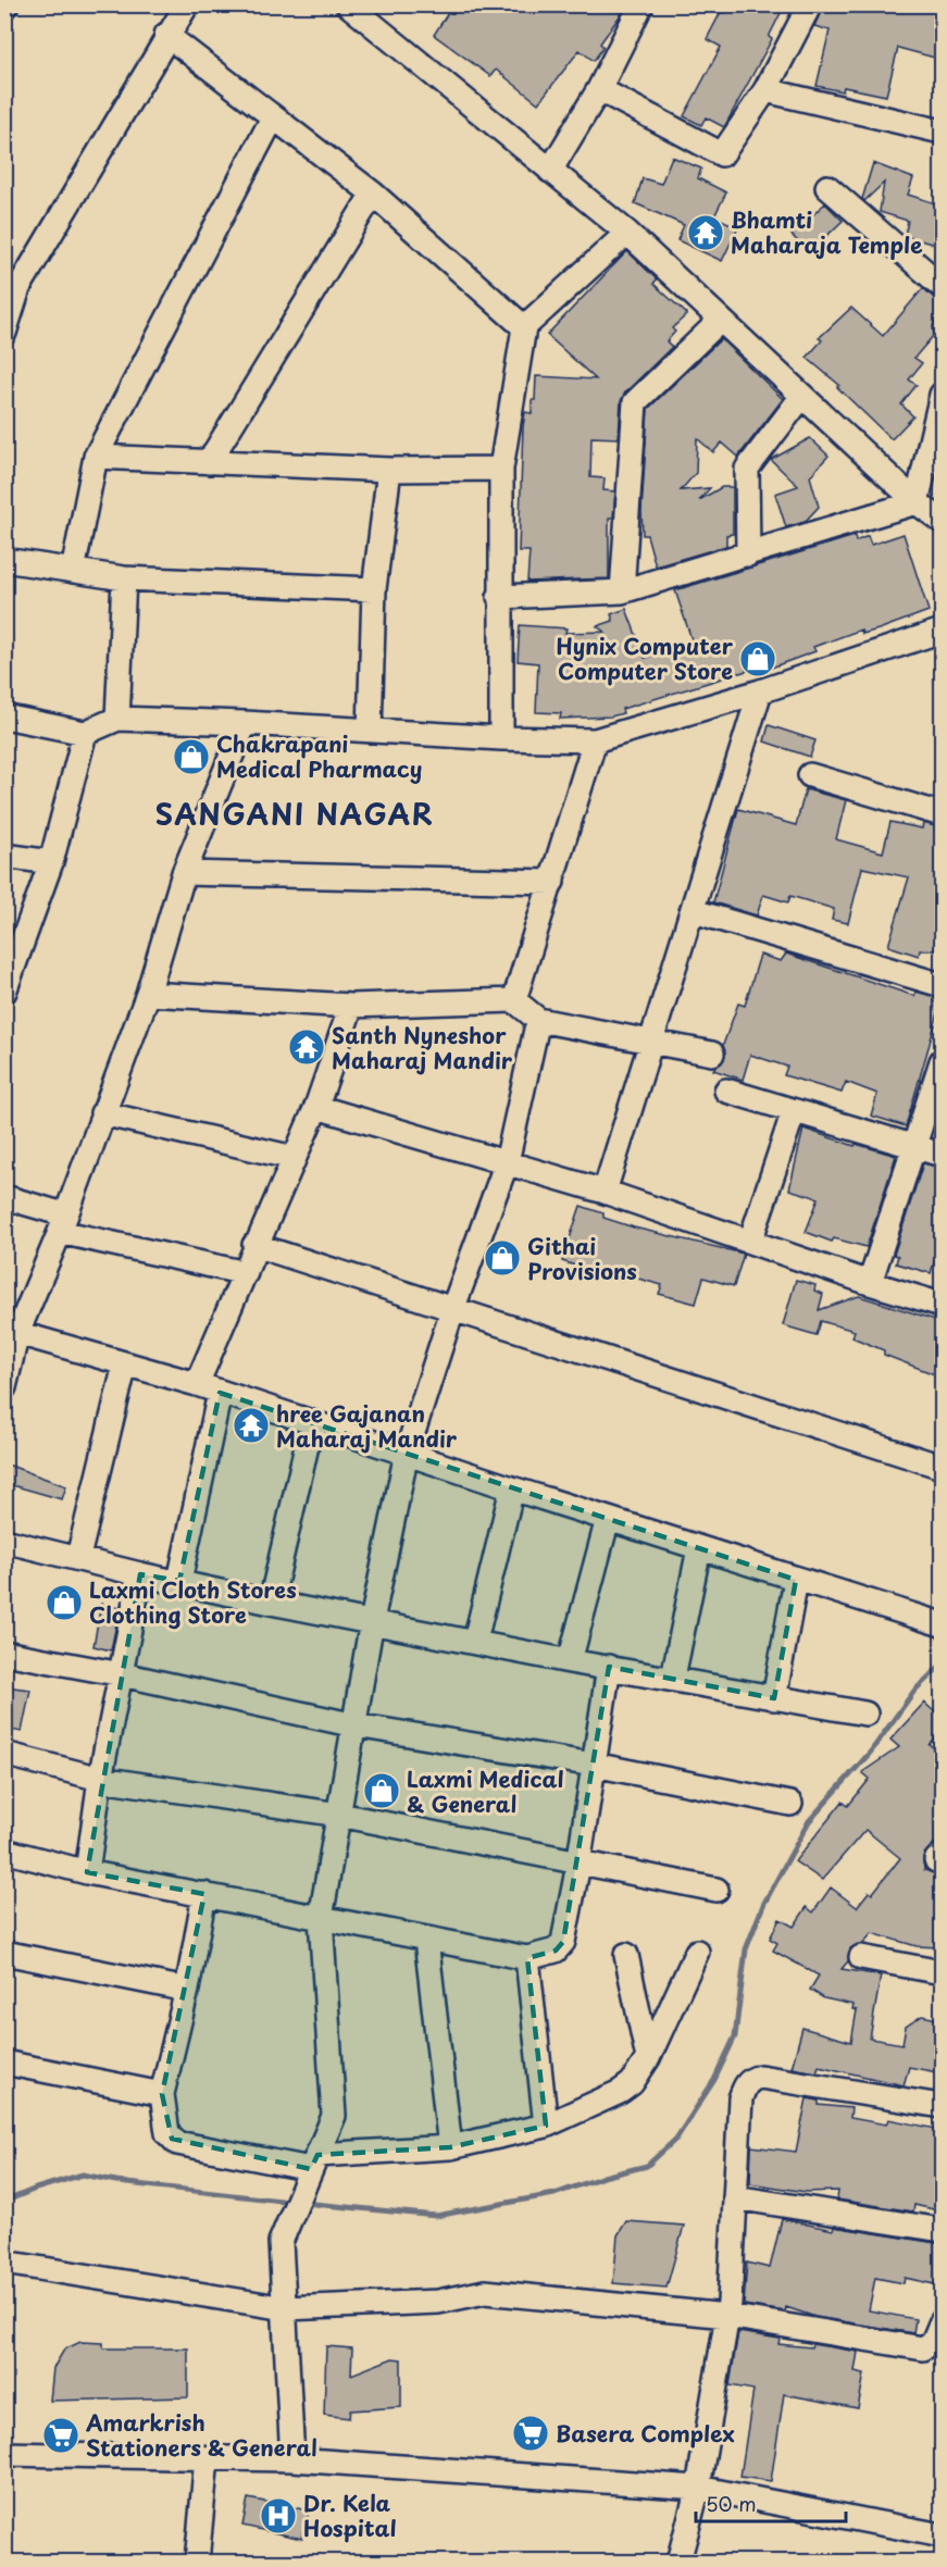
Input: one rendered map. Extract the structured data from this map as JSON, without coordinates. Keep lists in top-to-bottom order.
{
  "districts": ["SANGANI NAGAR"],
  "places": {
    "temple": ["Bhamti Maharaja Temple", "Santh Nyneshor Maharaj Mandir", "hree Gajanan Maharaj Mandir"],
    "shop": [
      "Hynix Computer Computer Store",
      "Chakrapani Medical Pharmacy",
      "Githai Provisions",
      "Laxmi Cloth Stores Clothing Store",
      "Laxmi Medical & General"
    ],
    "supermarket": ["Basera Complex", "Amarkrish Stationers & General"],
    "hospital": ["Dr. Kela Hospital"]
  },
  "scale_bar": "50 m"
}
